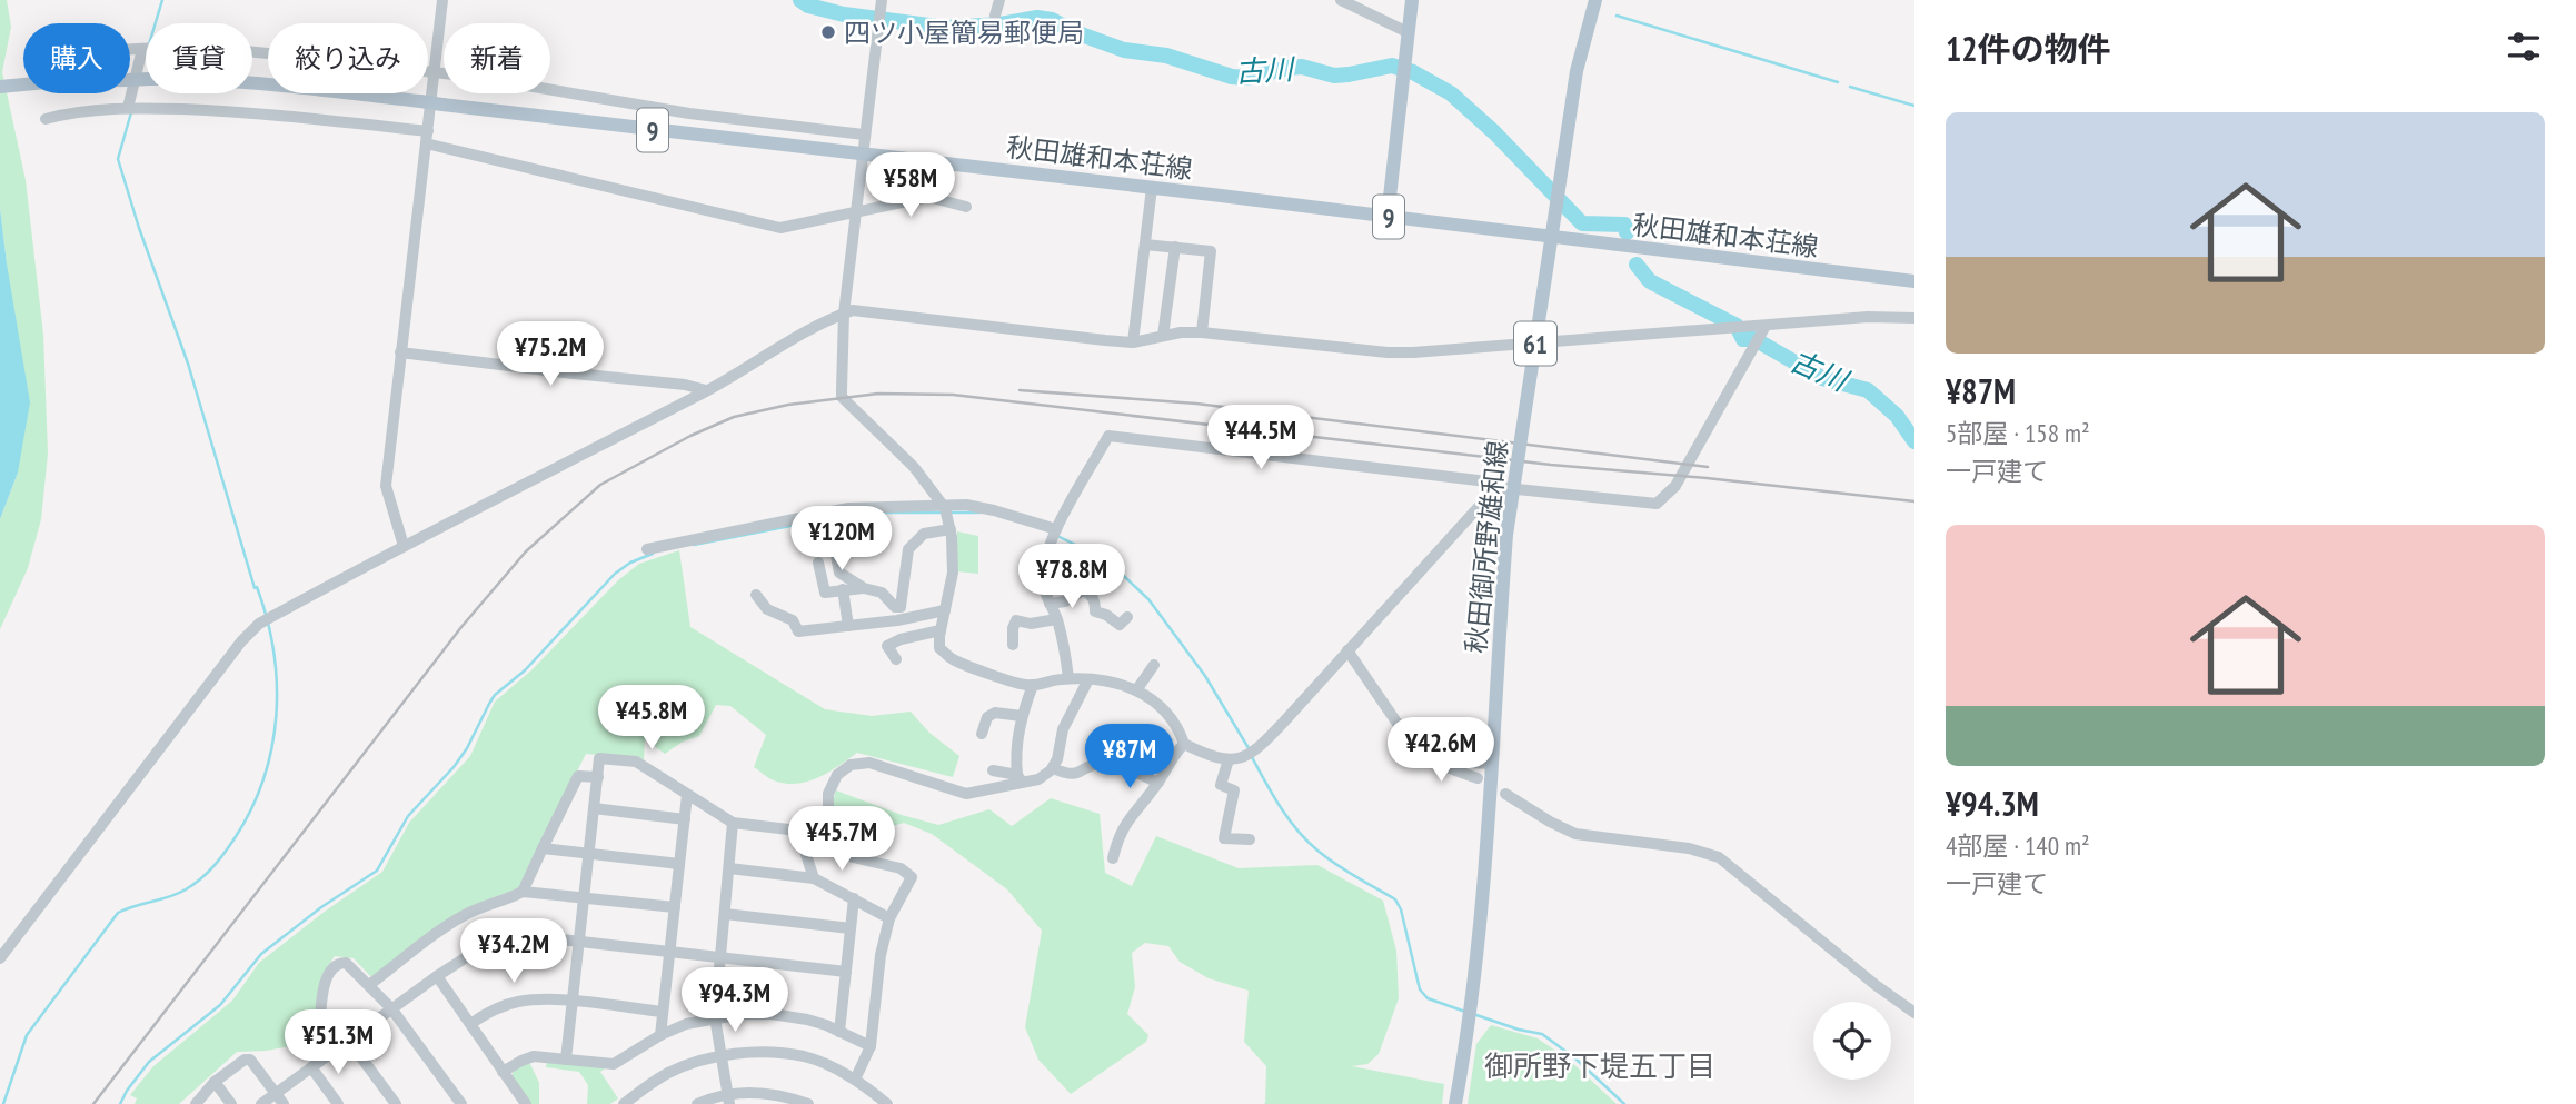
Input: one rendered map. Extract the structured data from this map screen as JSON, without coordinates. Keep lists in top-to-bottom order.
{
  "streets": {
    "main road": [
      "9",
      "秋田雄和本荘線",
      "61",
      "秋田御所野雄和線"
    ]
  },
  "districts": ["御所野下堤五丁目"],
  "water": ["古川"],
  "places": ["四ツ小屋簡易郵便局"],
  "page": {
    "heading": "12件の物件",
    "chip": [
      "購入",
      "賃貸",
      "絞り込み",
      "新着"
    ],
    "list": [
      {
        "name": "¥87M",
        "note": "5部屋 · 158 m² · 一戸建て"
      },
      {
        "name": "¥94.3M",
        "note": "4部屋 · 140 m² · 一戸建て"
      }
    ],
    "price": [
      "¥58M",
      "¥75.2M",
      "¥44.5M",
      "¥120M",
      "¥78.8M",
      "¥45.8M",
      "¥42.6M",
      "¥87M",
      "¥45.7M",
      "¥34.2M",
      "¥94.3M",
      "¥51.3M"
    ]
  }
}
